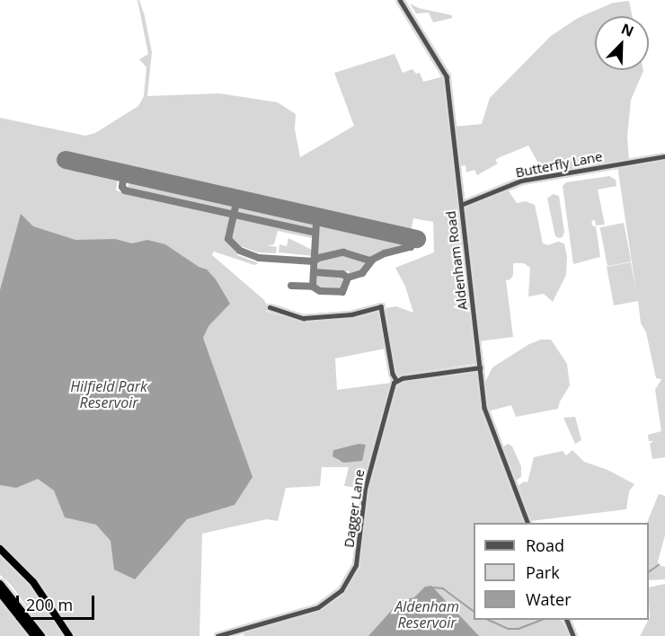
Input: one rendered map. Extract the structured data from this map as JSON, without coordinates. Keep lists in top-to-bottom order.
{
  "streets": {
    "street": ["Butterfly Lane", "Aldenham Road", "Dagger Lane"]
  },
  "crossings": [
    ["Butterfly Lane", "Aldenham Road"]
  ],
  "water": ["Hilfield Park Reservoir", "Aldenham Reservoir"],
  "legend": ["Road", "Park", "Water"],
  "scale_bar": "200 m",
  "north": "top right"
}
